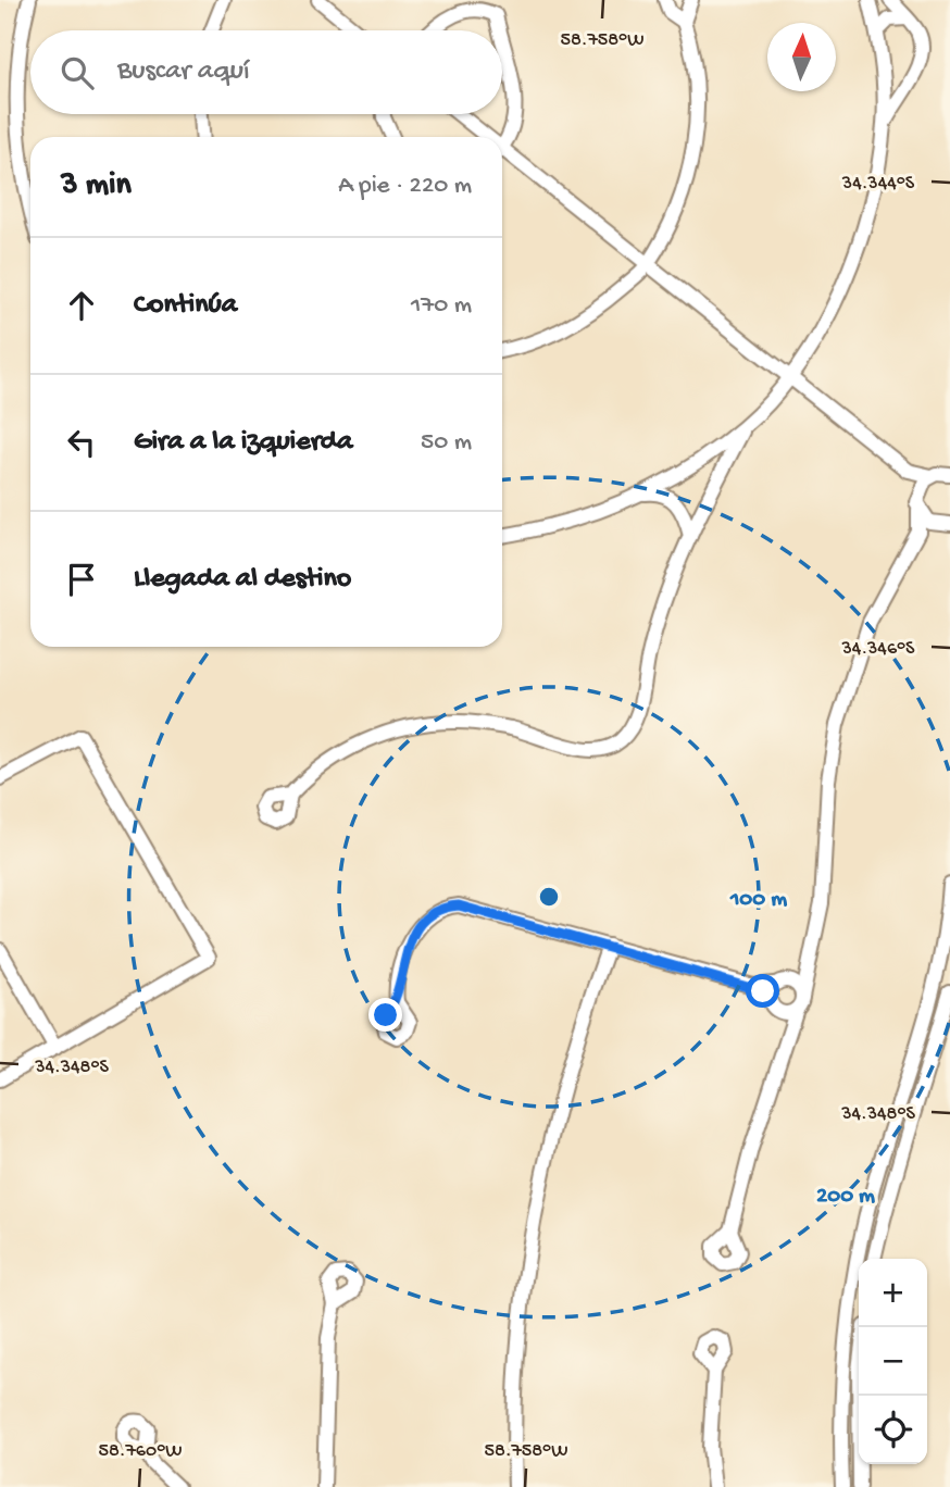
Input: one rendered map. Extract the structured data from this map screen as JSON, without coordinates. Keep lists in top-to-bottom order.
{
  "north": "top",
  "page": {
    "search": "Buscar aquí",
    "heading": ["3 min", "A pie · 220 m"],
    "list": [
      ["Continúa", "170 m"],
      ["Gira a la izquierda", "50 m"],
      "Llegada al destino"
    ],
    "map_buttons": ["+", "−"]
  },
  "coordinates": [
    "58.758°W",
    "34.344°S",
    "34.346°S",
    "34.348°S",
    "58.760°W"
  ],
  "rings": ["100 m", "200 m"]
}
